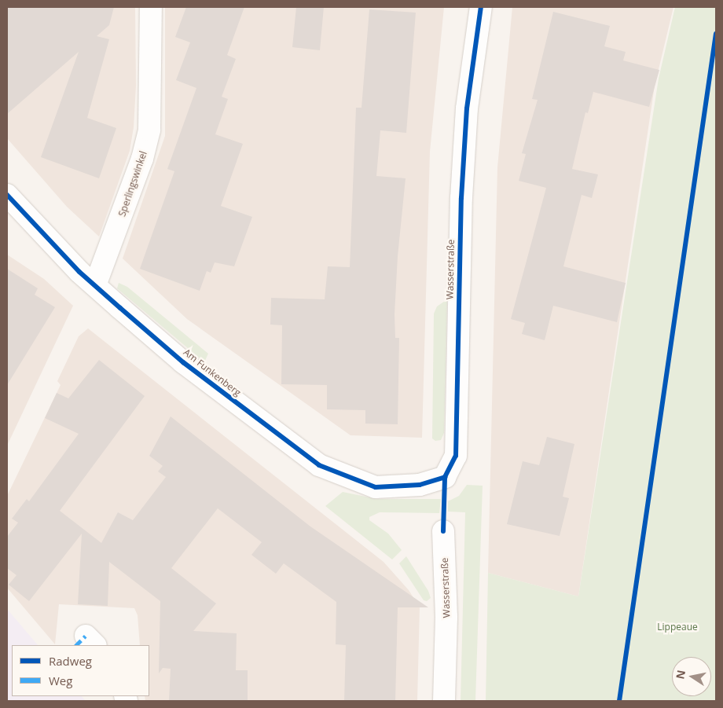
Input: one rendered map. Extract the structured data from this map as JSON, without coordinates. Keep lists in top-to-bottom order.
{
  "streets": {
    "street": ["Sperlingswinkel", "Wasserstraße", "Am Funkenberg"]
  },
  "crossings": [
    ["Sperlingswinkel", "Am Funkenberg"],
    ["Wasserstraße", "Am Funkenberg"]
  ],
  "parks": ["Lippeaue"],
  "legend": ["Radweg", "Weg"],
  "north": "left"
}
